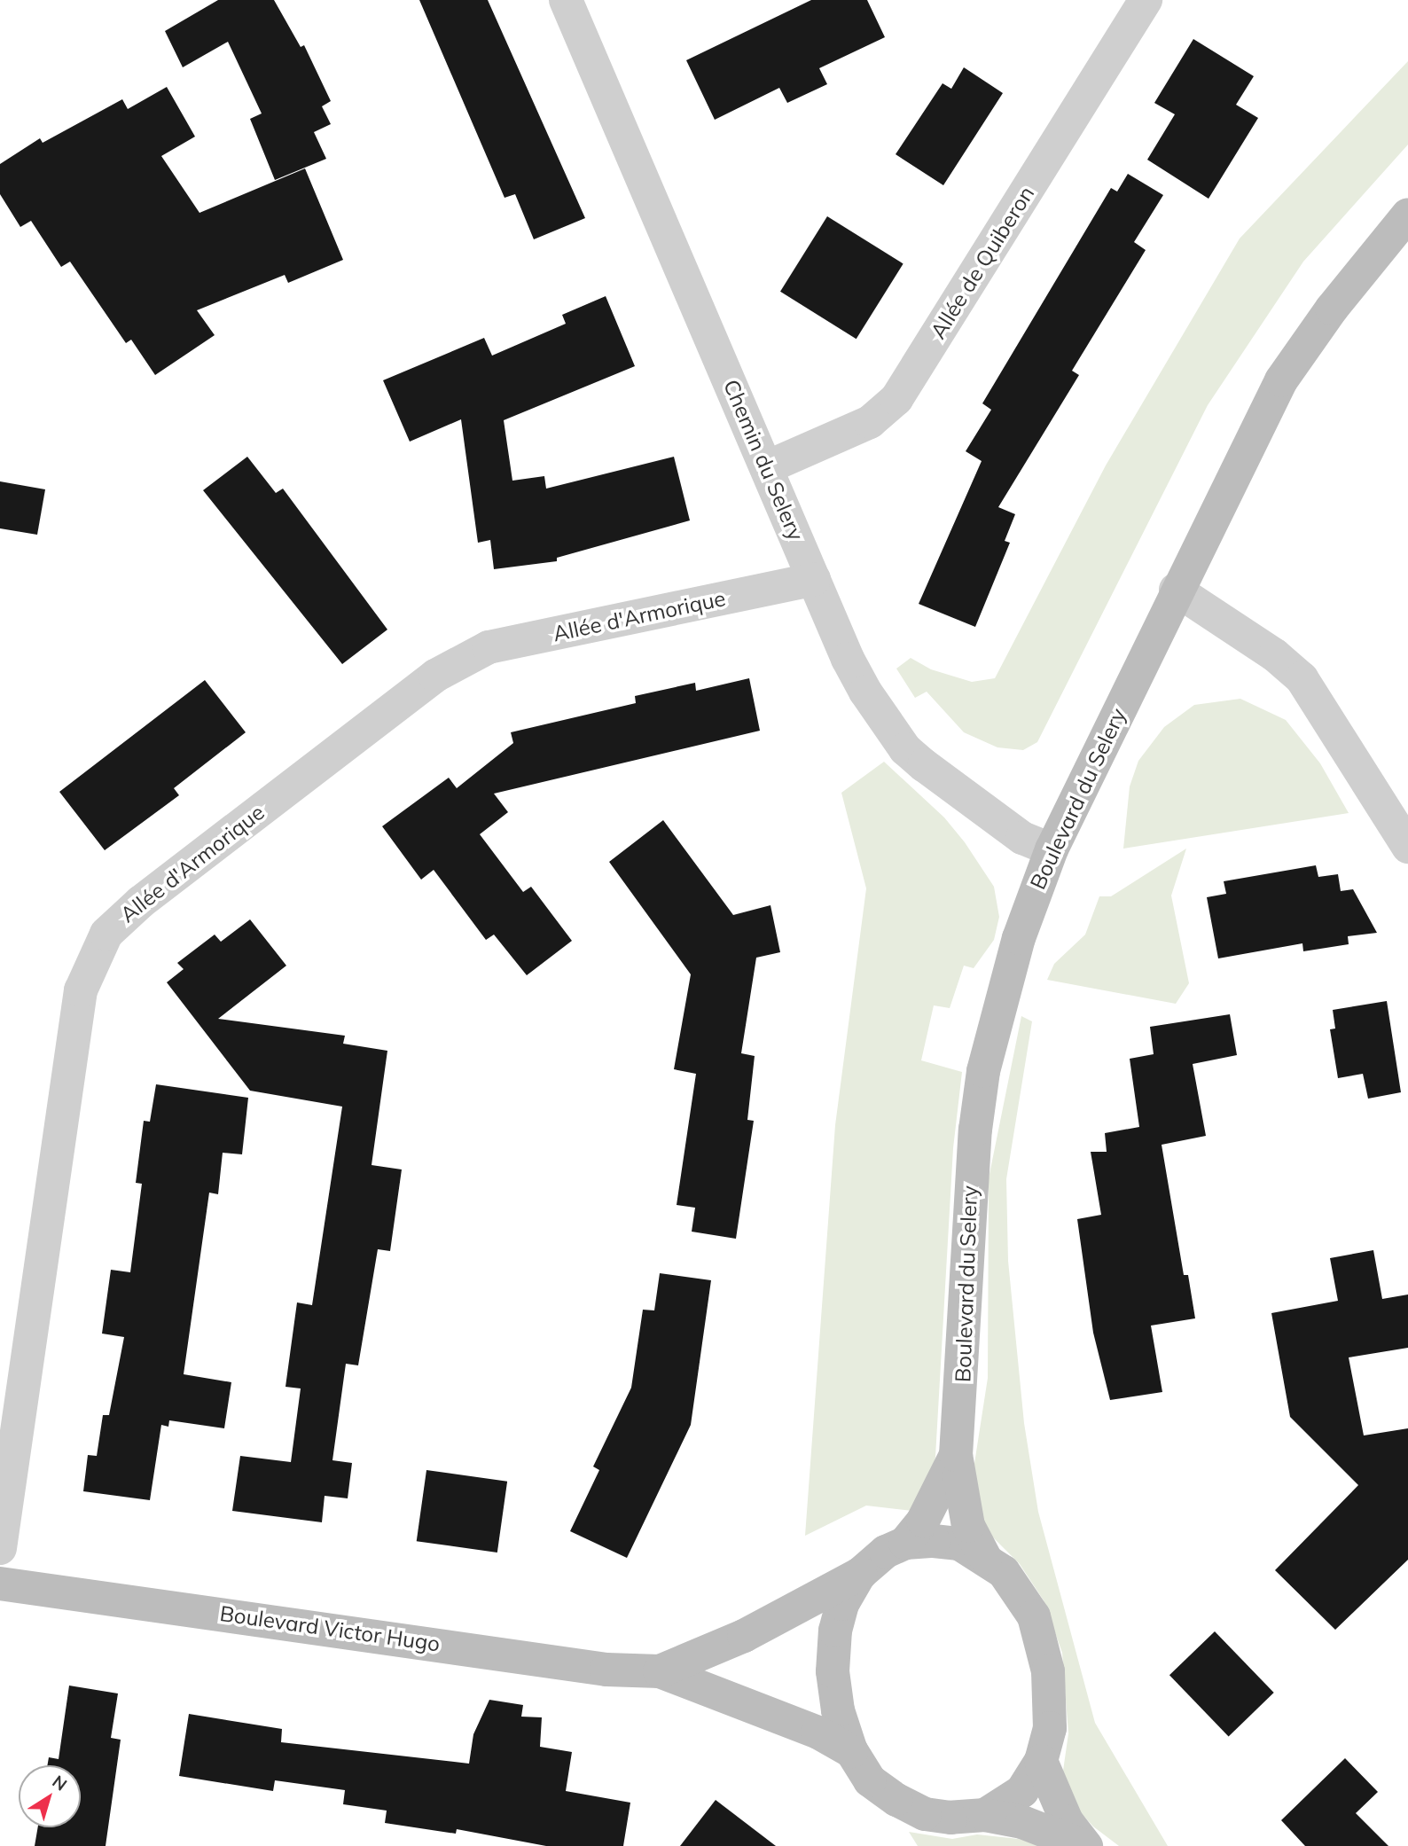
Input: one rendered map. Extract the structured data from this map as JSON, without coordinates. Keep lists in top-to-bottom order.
{
  "streets": {
    "street": [
      "Allée de Quiberon",
      "Chemin du Selery",
      "Allée d'Armorique",
      "Boulevard du Selery",
      "Boulevard Victor Hugo"
    ]
  },
  "crossings": [
    ["Allée de Quiberon", "Chemin du Selery"],
    ["Chemin du Selery", "Allée d'Armorique"],
    ["Chemin du Selery", "Boulevard du Selery"]
  ],
  "north": "top right"
}
